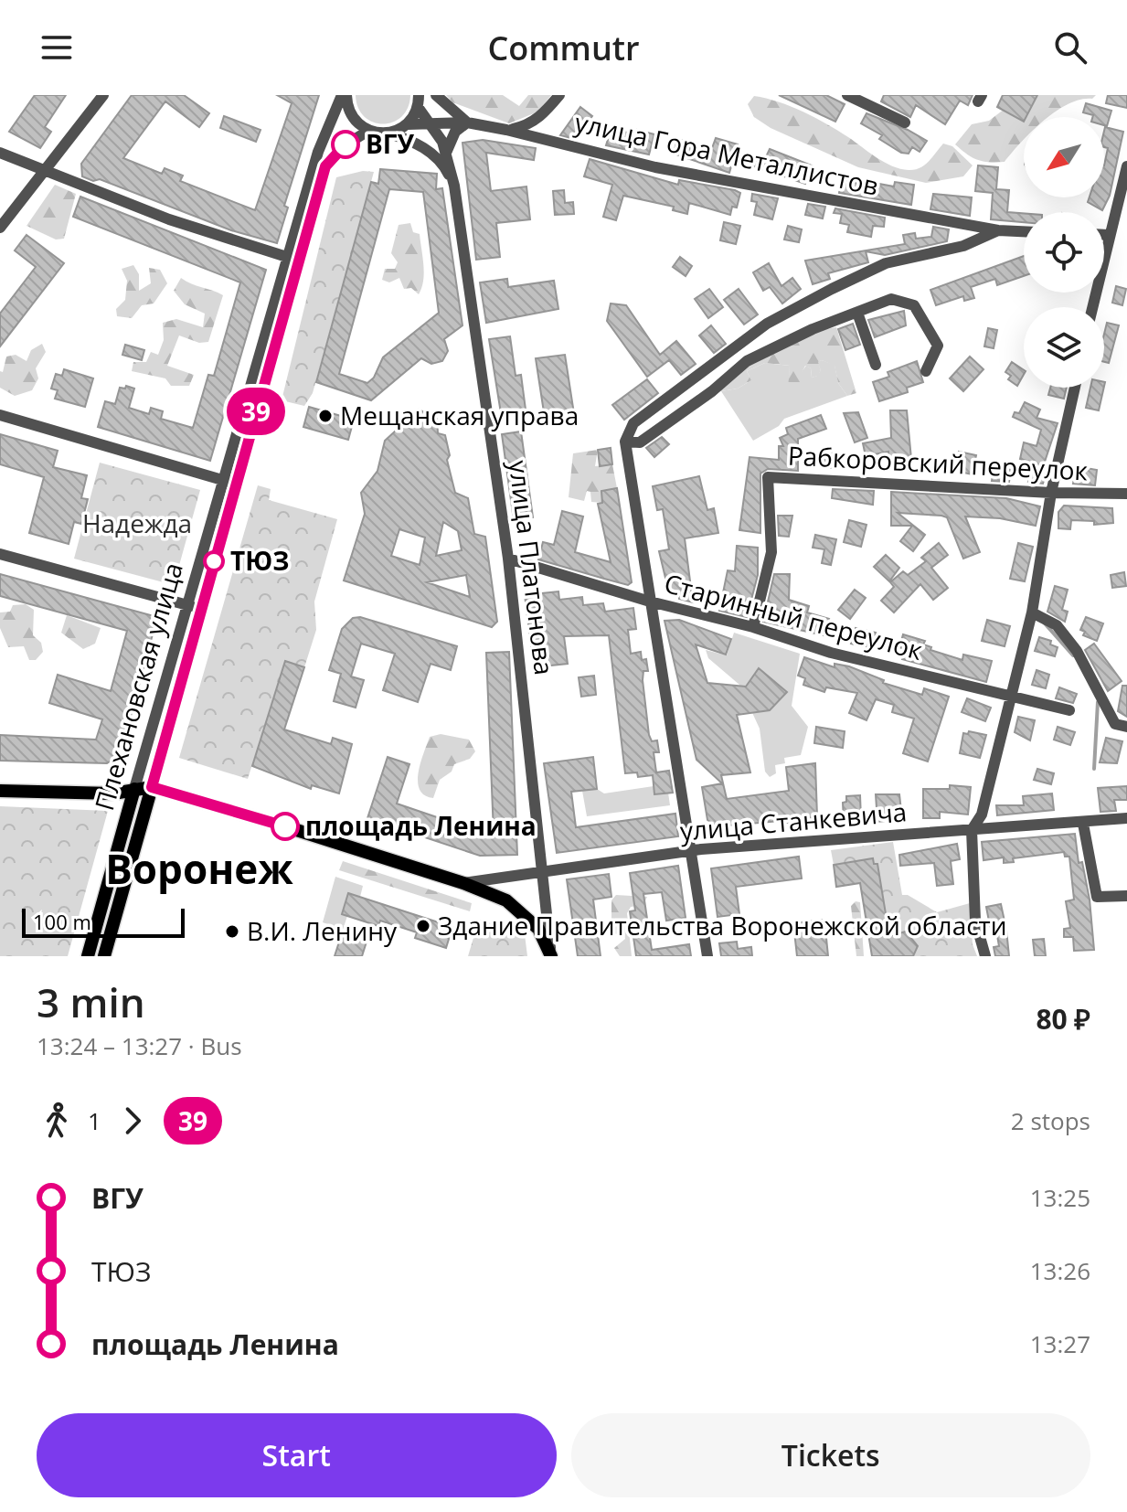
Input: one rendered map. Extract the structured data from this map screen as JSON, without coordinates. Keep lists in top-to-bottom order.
{
  "streets": {
    "main road": ["Плехановская улица"],
    "street": [
      "улица Гора Металлистов",
      "Рабкоровский переулок",
      "улица Платонова",
      "Старинный переулок",
      "улица Станкевича"
    ]
  },
  "crossings": [
    ["улица Гора Металлистов", "улица Платонова"],
    ["Рабкоровский переулок", "Старинный переулок"],
    ["улица Платонова", "Старинный переулок"],
    ["улица Платонова", "Плехановская улица"],
    ["улица Платонова", "улица Станкевича"]
  ],
  "districts": ["Воронеж"],
  "parks": ["Надежда"],
  "places": [
    "ВГУ",
    "Мещанская управа",
    "ТЮЗ",
    "площадь Ленина",
    "Здание Правительства Воронежской области",
    "В.И. Ленину"
  ],
  "lines": ["bus line 39"],
  "scale_bar": "100 m",
  "north": "bottom left",
  "page": {
    "header": "Commutr",
    "on_map": "39",
    "scale": "100 m",
    "heading": ["3 min", "13:24 – 13:27 · Bus", "80 ₽"],
    "legs": ["1", "39", "2 stops"],
    "list": [
      {
        "name": "ВГУ",
        "value": "13:25"
      },
      {
        "name": "ТЮЗ",
        "value": "13:26"
      },
      {
        "name": "площадь Ленина",
        "value": "13:27"
      }
    ],
    "buttons": ["Start", "Tickets"]
  }
}
